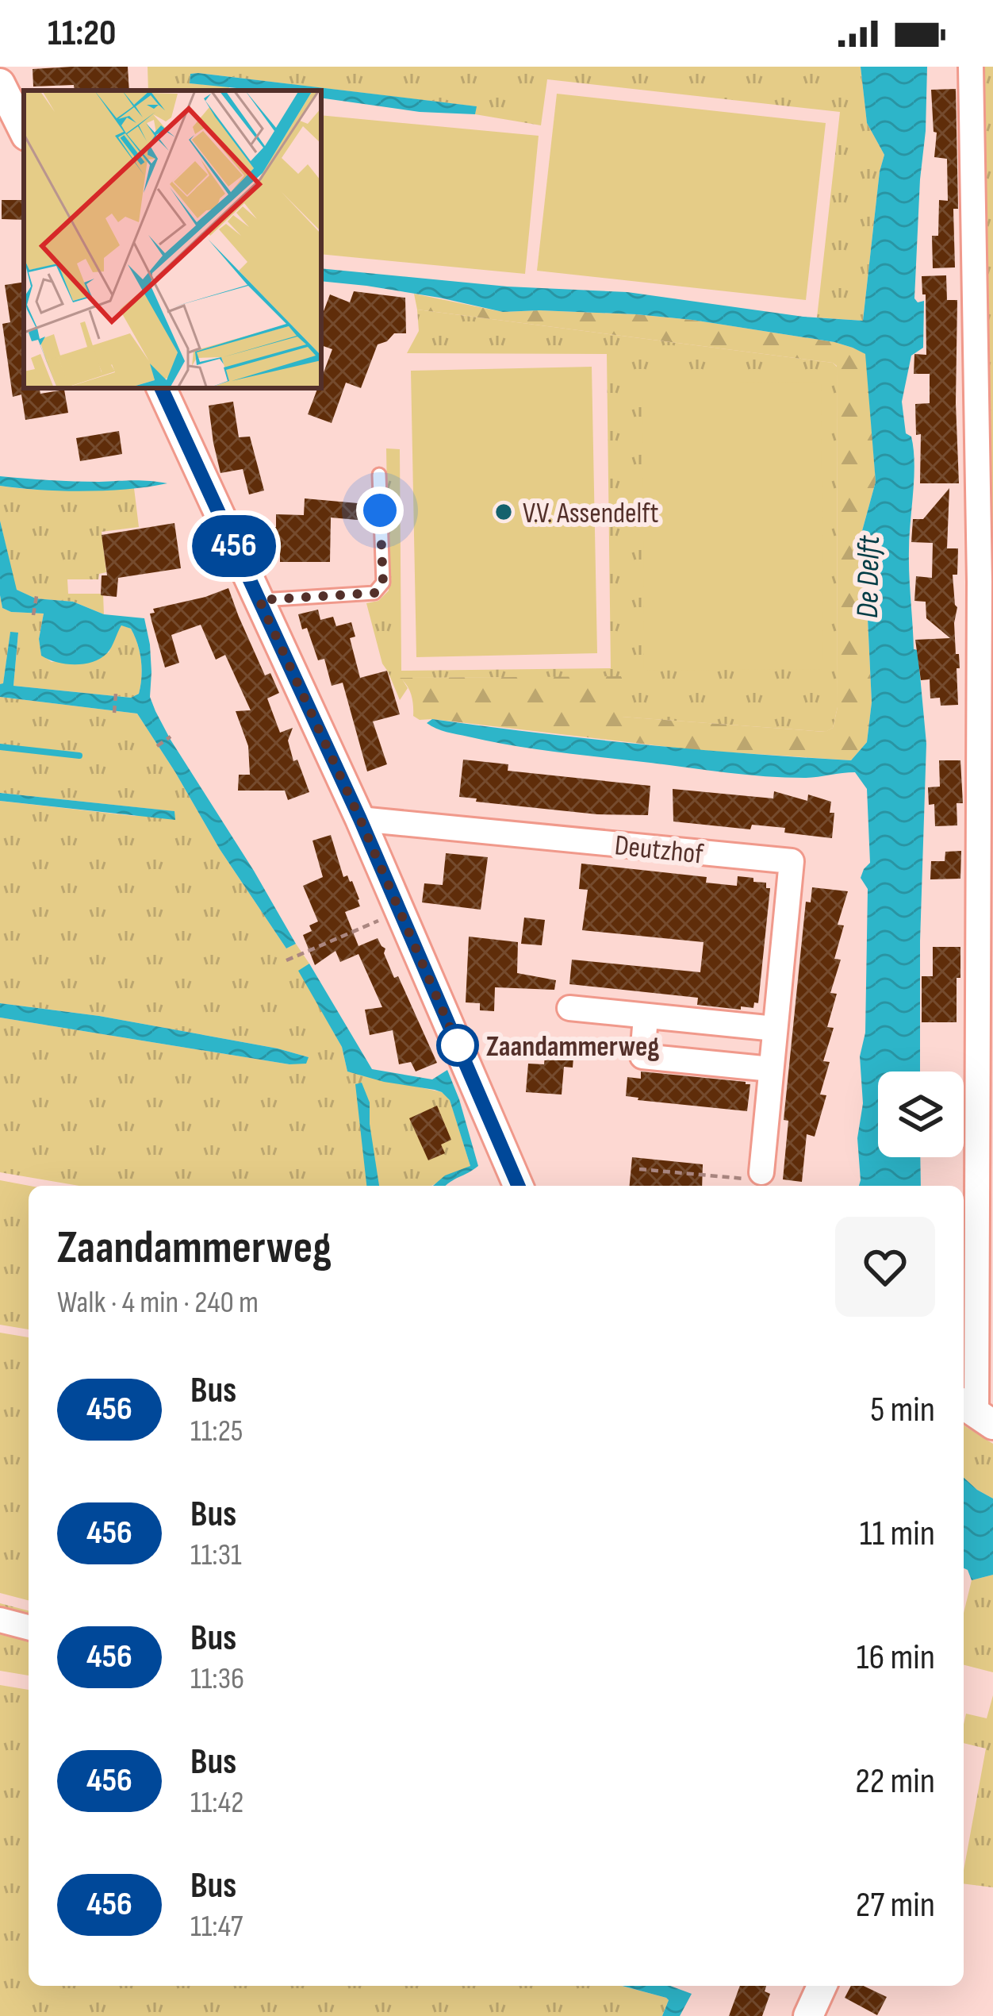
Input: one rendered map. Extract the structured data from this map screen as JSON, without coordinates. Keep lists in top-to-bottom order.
{
  "streets": {
    "street": ["Deutzhof"]
  },
  "water": ["De Delft"],
  "places": ["V.V. Assendelft", "Zaandammerweg"],
  "lines": ["bus line 456"],
  "page": {
    "status": "11:20",
    "on_map": "456",
    "heading": ["Zaandammerweg", "Walk · 4 min · 240 m"],
    "list": [
      {
        "mark": "456",
        "name": "Bus",
        "note": "11:25",
        "value": "5 min"
      },
      {
        "mark": "456",
        "name": "Bus",
        "note": "11:31",
        "value": "11 min"
      },
      {
        "mark": "456",
        "name": "Bus",
        "note": "11:36",
        "value": "16 min"
      },
      {
        "mark": "456",
        "name": "Bus",
        "note": "11:42",
        "value": "22 min"
      },
      {
        "mark": "456",
        "name": "Bus",
        "note": "11:47",
        "value": "27 min"
      }
    ]
  }
}
